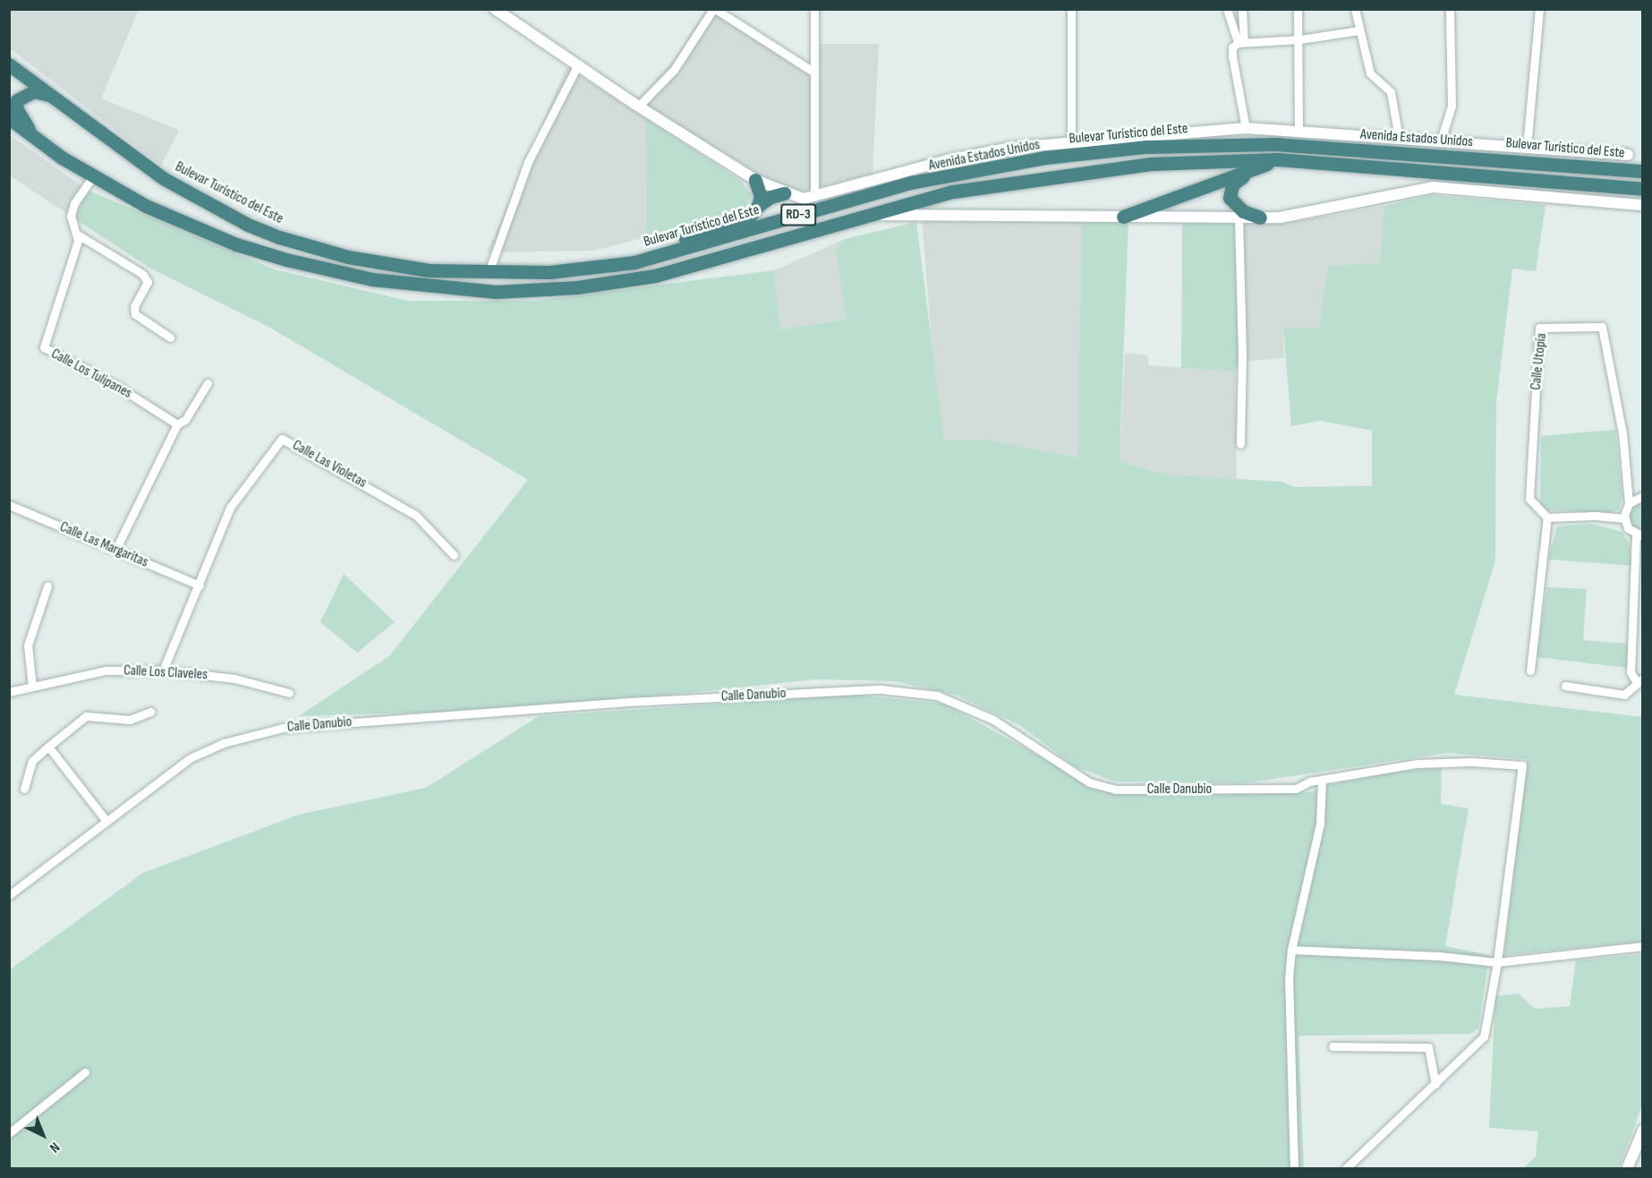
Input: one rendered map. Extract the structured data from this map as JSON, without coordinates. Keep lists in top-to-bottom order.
{
  "streets": {
    "highway": ["Bulevar Turístico del Este", "RD-3"],
    "street": [
      "Avenida Estados Unidos",
      "Calle Utopía",
      "Calle Los Tulipanes",
      "Calle Las Violetas",
      "Calle Las Margaritas",
      "Calle Los Claveles",
      "Calle Danubio"
    ]
  },
  "crossings": [
    ["RD-3", "Calle Los Tulipanes"],
    ["Calle Las Violetas", "Calle Las Margaritas"],
    ["Calle Las Violetas", "Calle Los Claveles"]
  ],
  "north": "bottom right"
}
